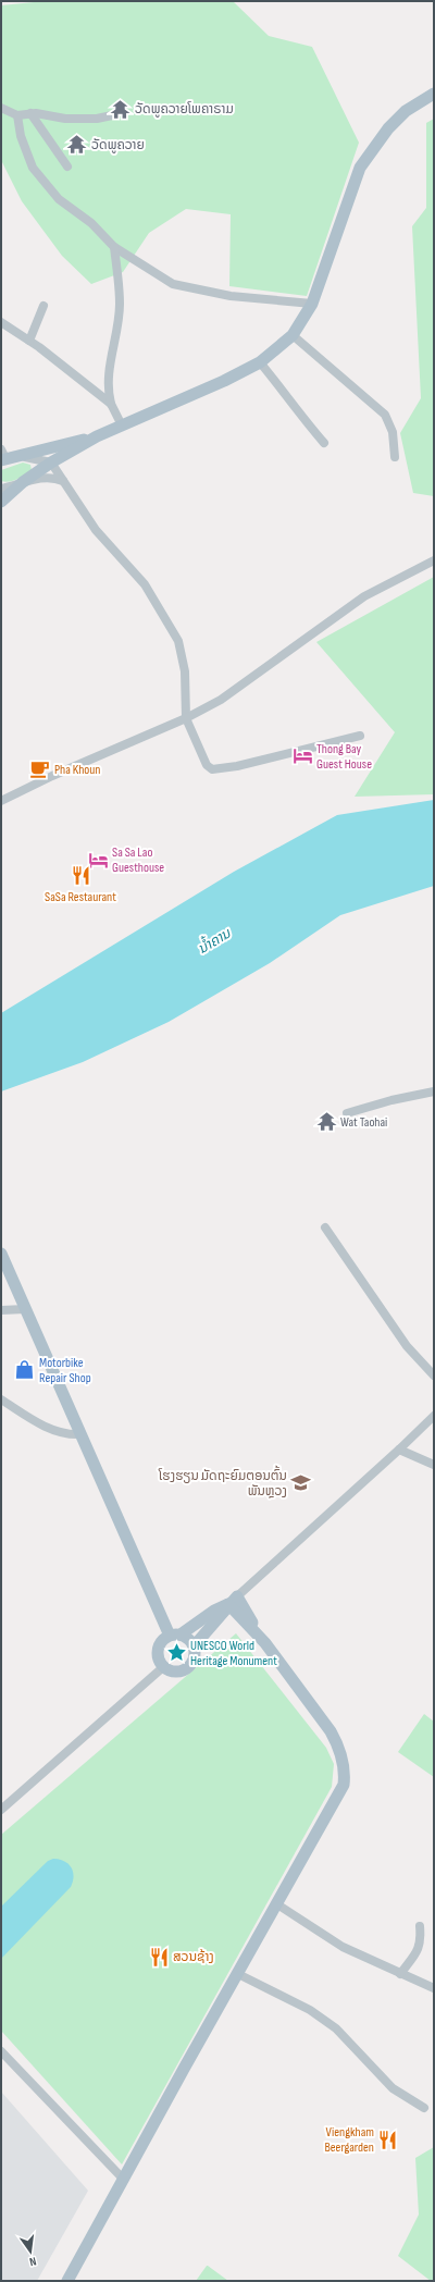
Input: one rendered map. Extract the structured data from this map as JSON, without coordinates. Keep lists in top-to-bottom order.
{
  "water": ["ນ້ຳຄານ"],
  "places": {
    "temple": ["ວັດພູຄວາຍໂພຄາຣາມ", "ວັດພູຄວາຍ", "Wat Taohai"],
    "hotel": ["Thong Bay Guest House", "Sa Sa Lao Guesthouse"],
    "cafe": ["Pha Khoun"],
    "restaurant": ["SaSa Restaurant", "ສວນຊ້າງ", "Viengkham Beergarden"],
    "shop": ["Motorbike Repair Shop"],
    "school or university": ["ໂຮງຮຽນ ມັດຖະຍົມຕອນຕົ້ນ ພັນຫຼວງ"],
    "place": ["UNESCO World Heritage Monument"]
  },
  "north": "bottom"
}
